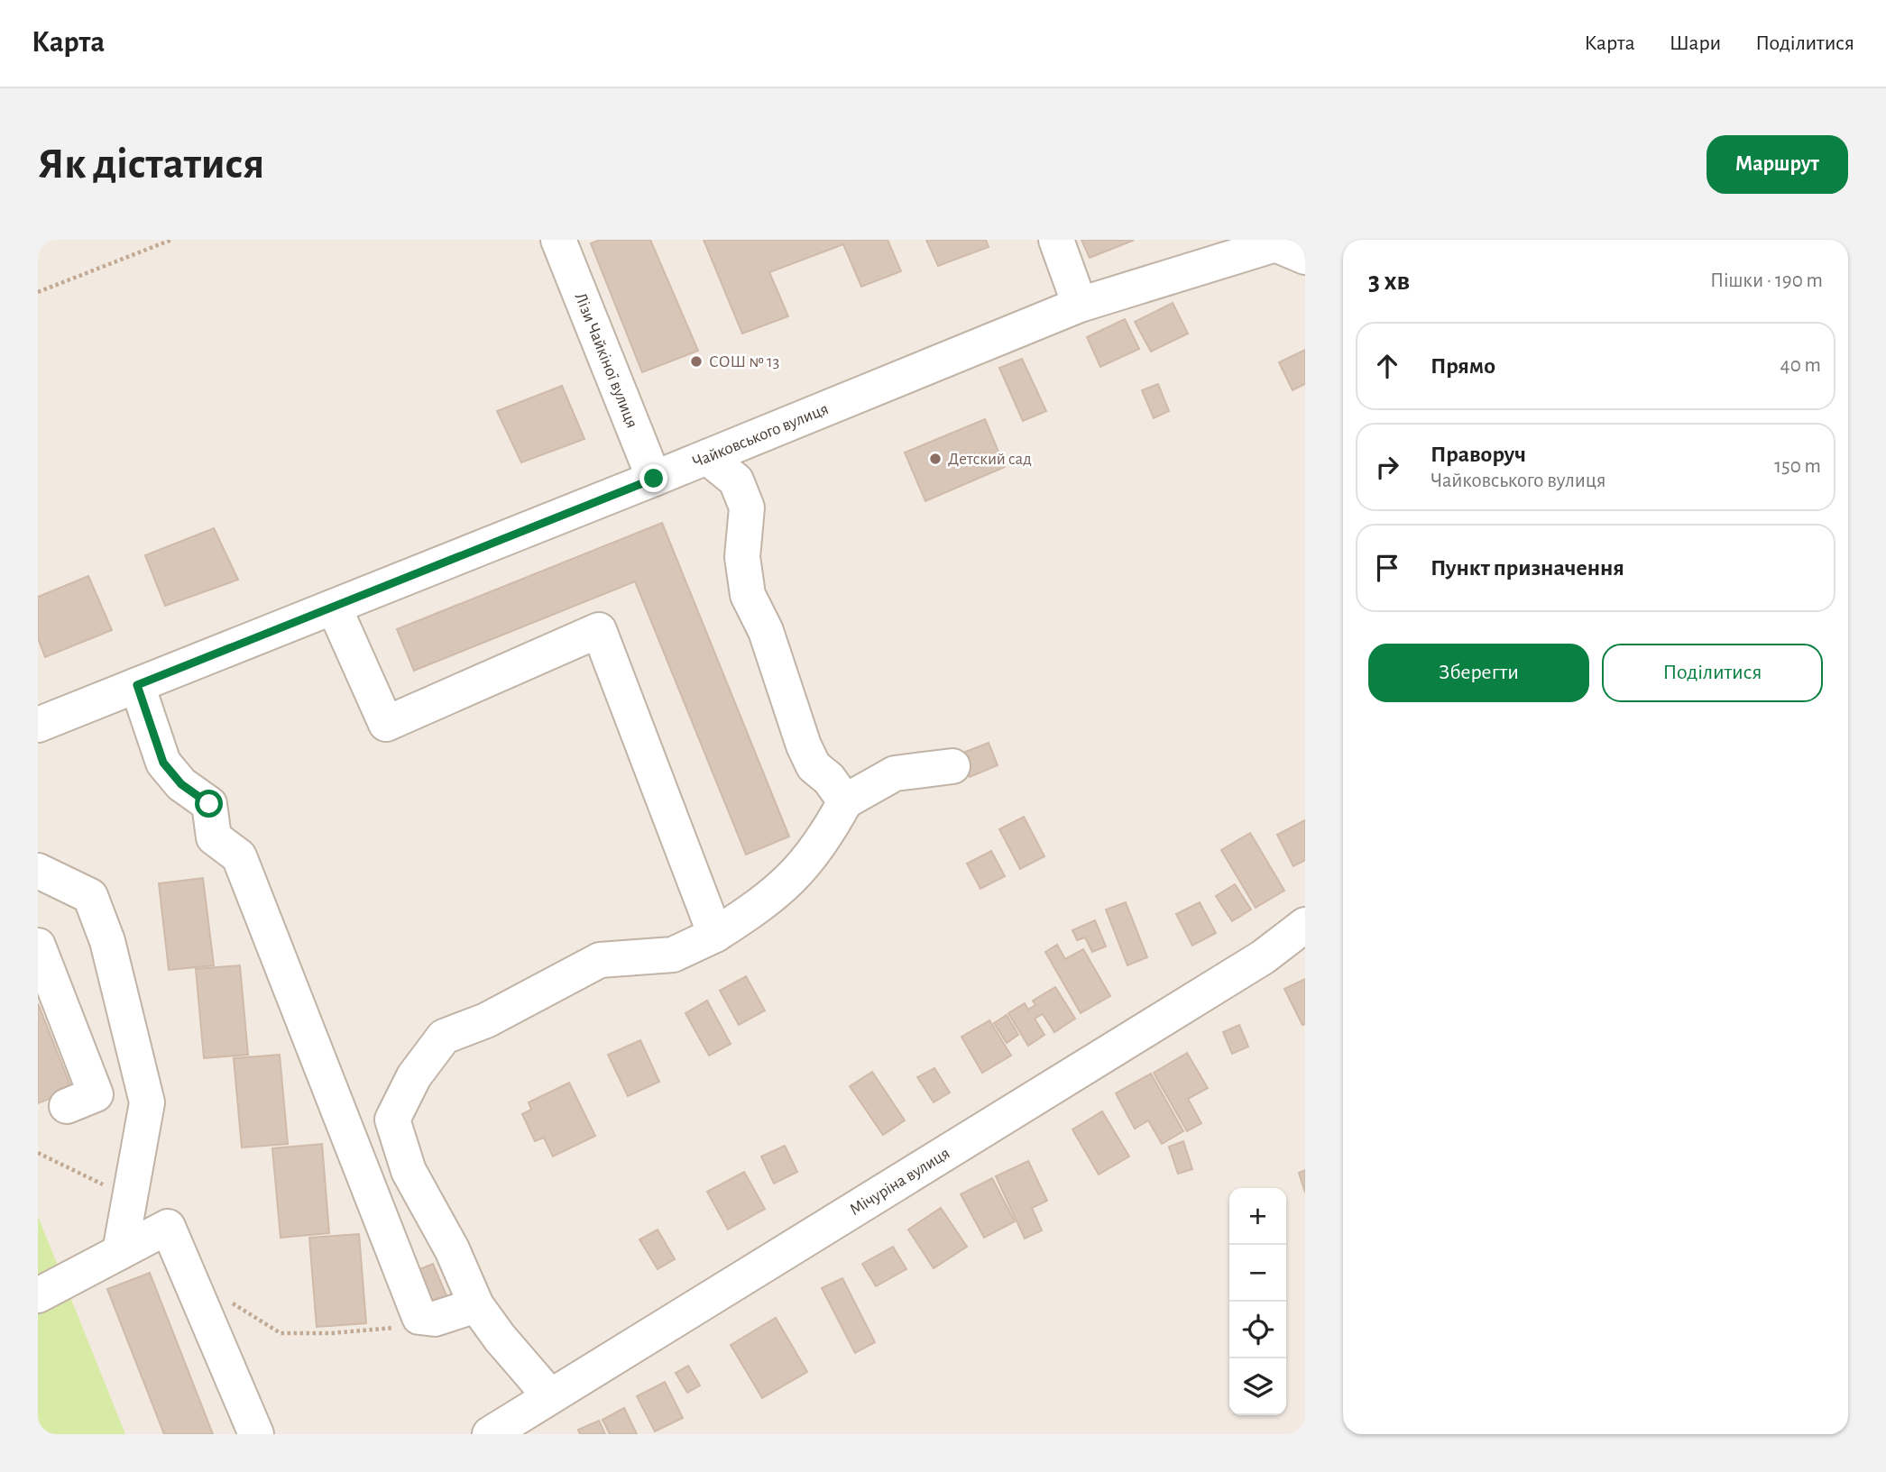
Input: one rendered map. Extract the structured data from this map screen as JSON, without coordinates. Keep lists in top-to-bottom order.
{
  "streets": {
    "street": ["Лізи Чайкіної вулиця", "Чайковського вулиця", "Мічуріна вулиця"]
  },
  "crossings": [
    ["Лізи Чайкіної вулиця", "Чайковського вулиця"]
  ],
  "places": ["СОШ № 13", "Детский сад"],
  "page": {
    "header": "Карта",
    "nav": ["Карта", "Шари", "Поділитися"],
    "buttons": [
      "Маршрут",
      ["Зберегти", "Поділитися"]
    ],
    "title": "Як дістатися",
    "heading": ["3 хв", "Пішки · 190 m"],
    "list": [
      ["Прямо", "40 m"],
      ["Праворуч", "Чайковського вулиця", "150 m"],
      "Пункт призначення"
    ],
    "map_buttons": ["+", "−"]
  }
}
